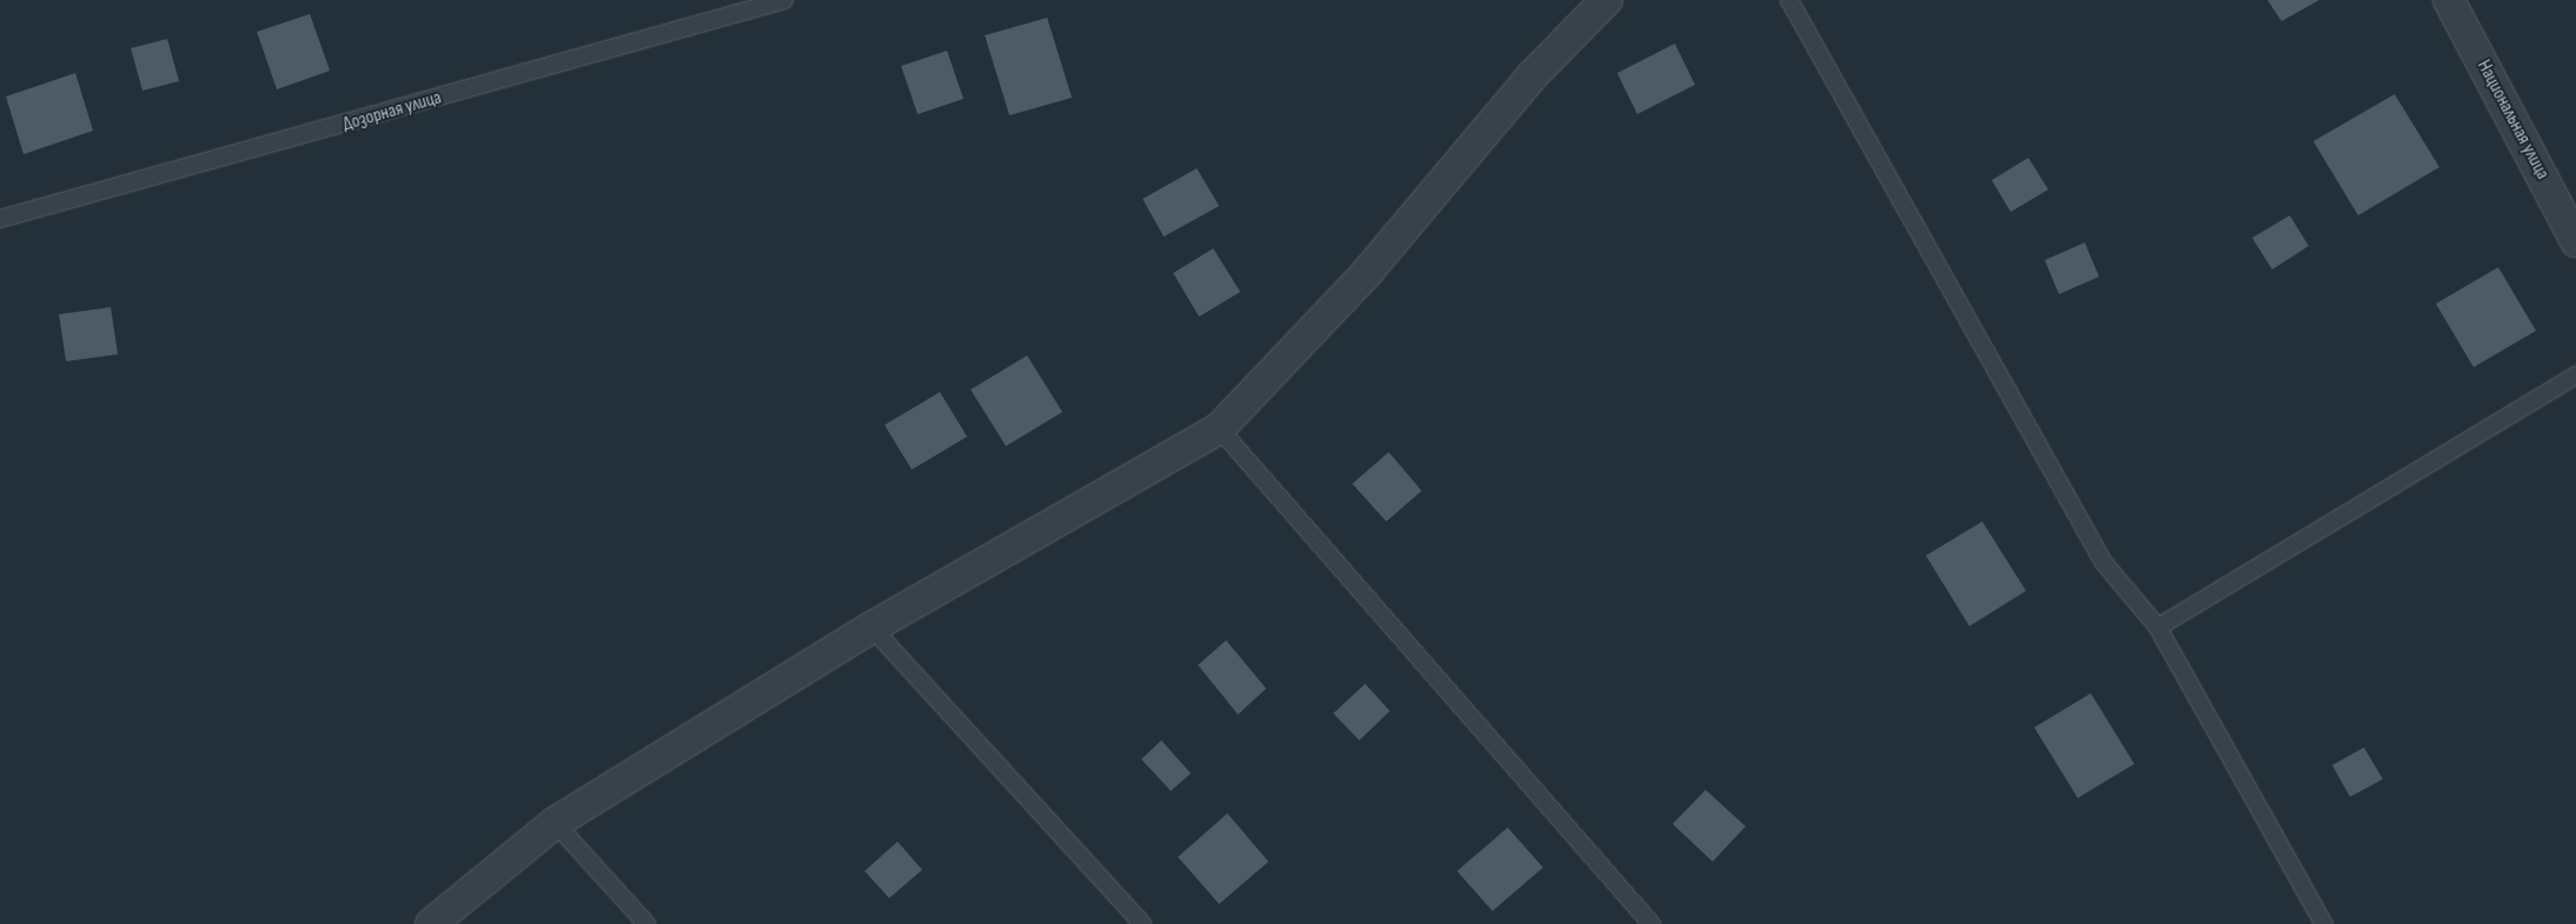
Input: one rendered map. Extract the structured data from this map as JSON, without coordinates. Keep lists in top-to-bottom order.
{
  "streets": {
    "street": ["Национальная улица"],
    "lane": ["Дозорная улица"]
  }
}
